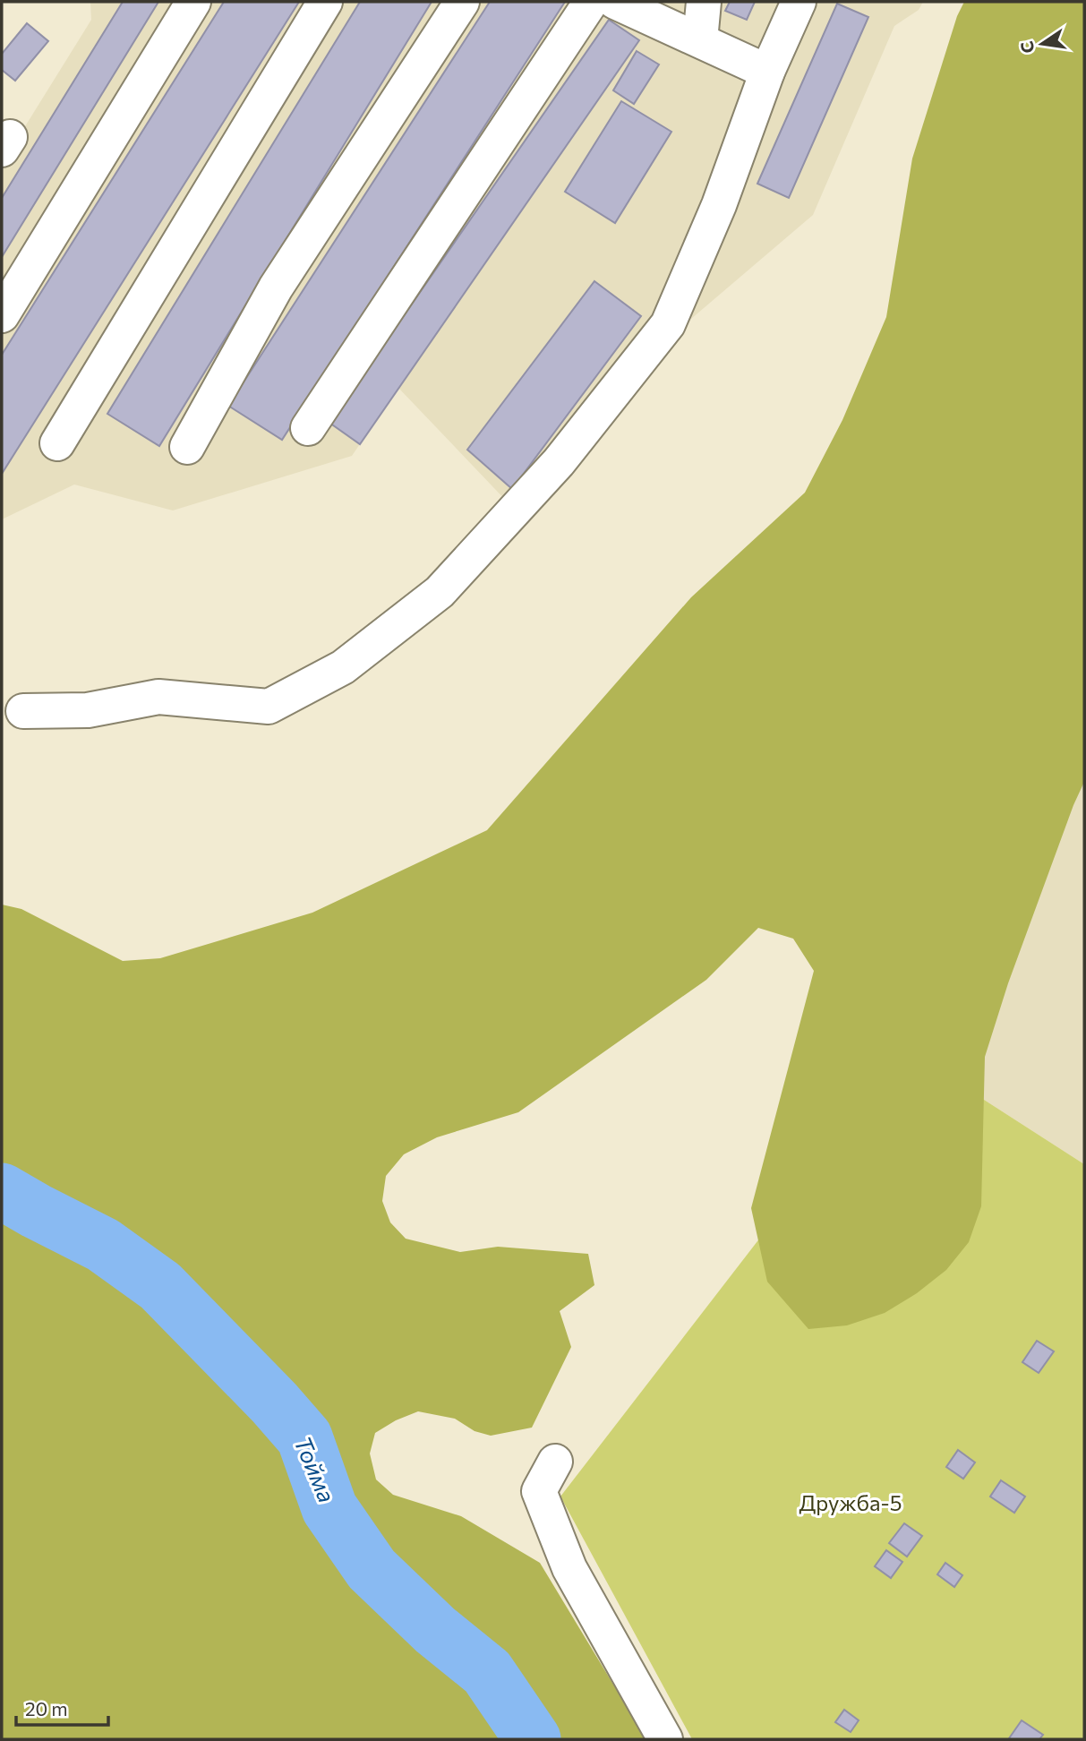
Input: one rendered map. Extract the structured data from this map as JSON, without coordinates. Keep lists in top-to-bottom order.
{
  "water": ["Тойма"],
  "parks": ["Дружба-5"],
  "scale_bar": "20 m",
  "north": "left"
}
